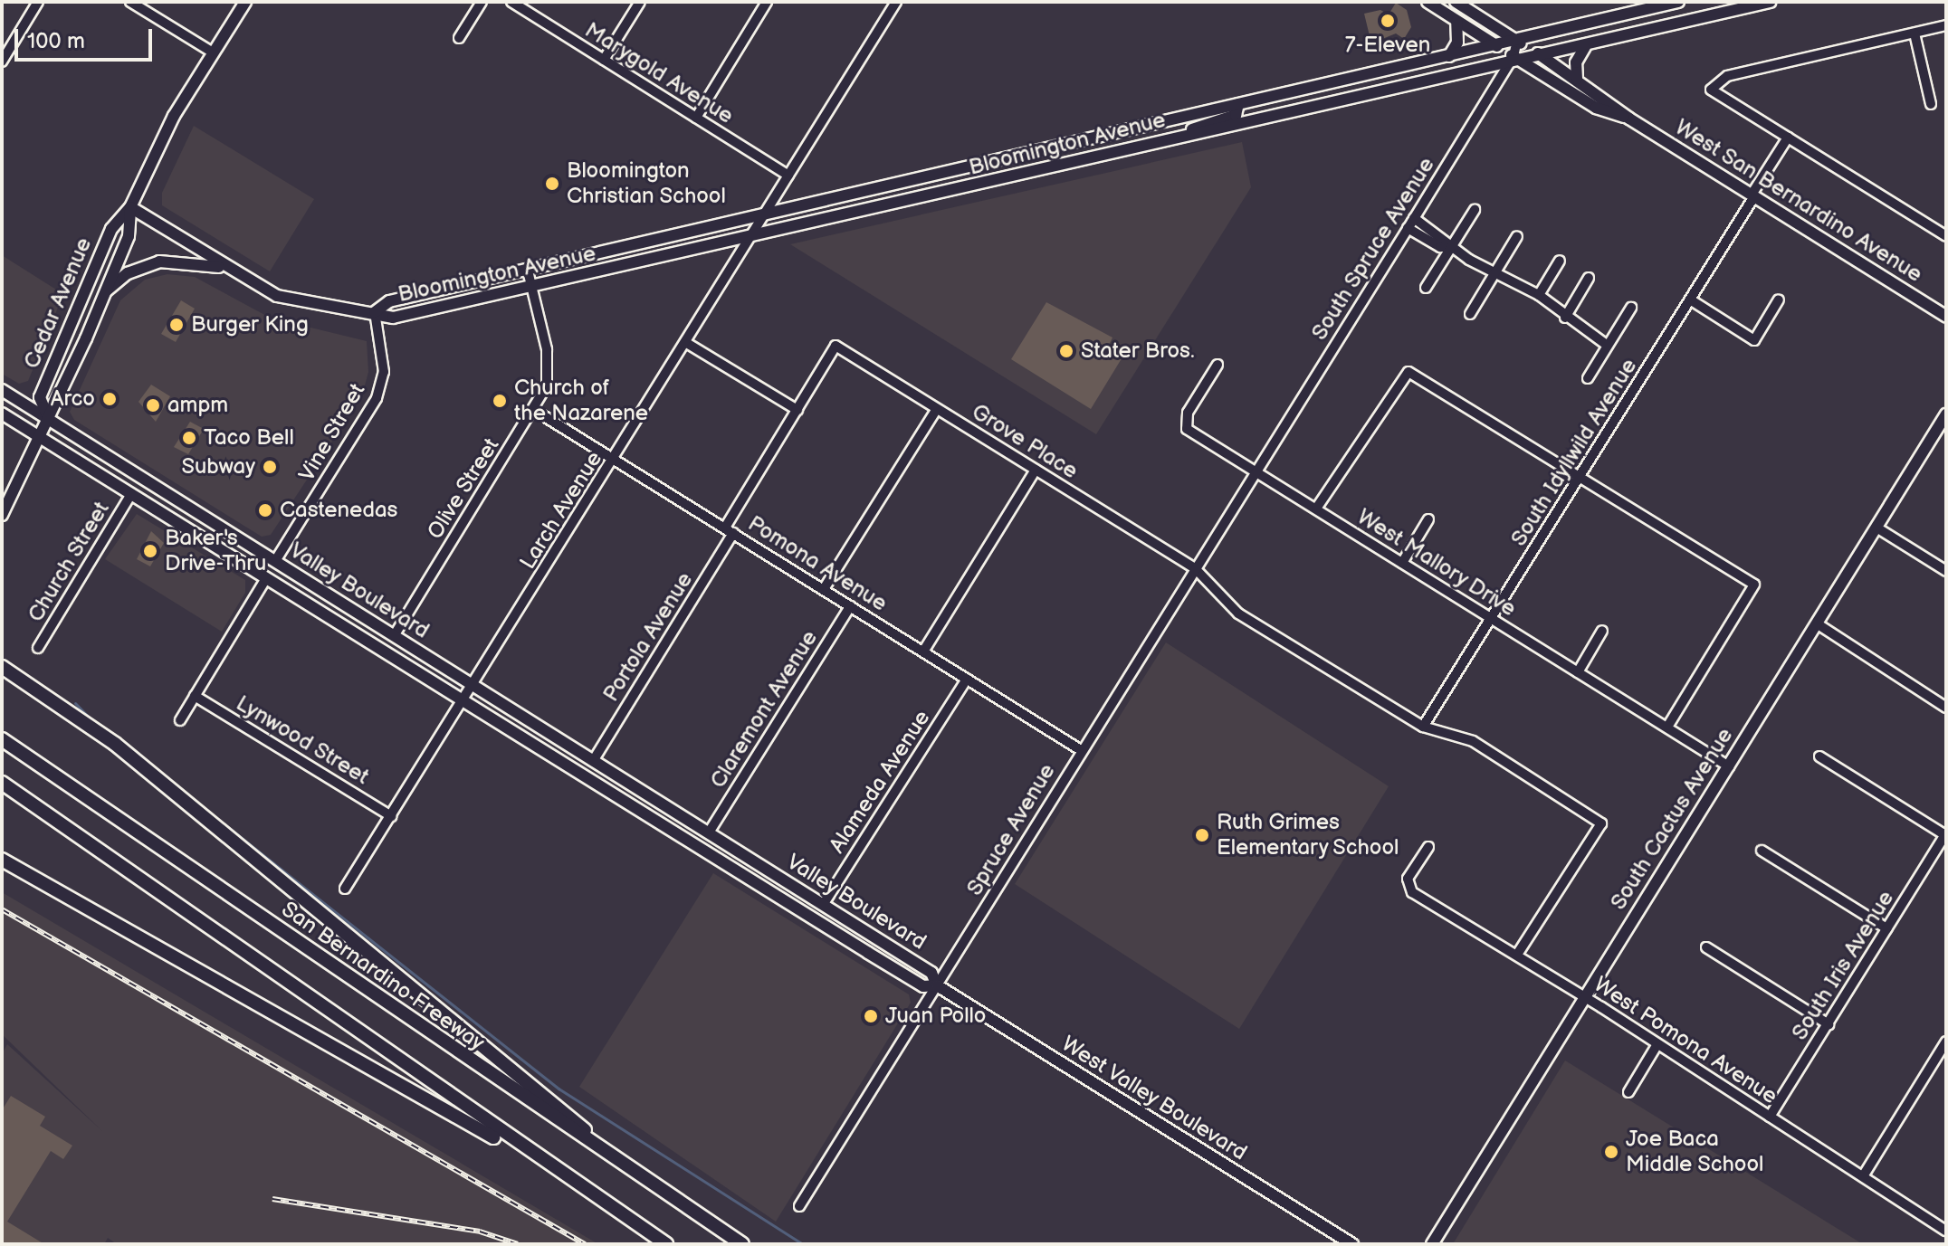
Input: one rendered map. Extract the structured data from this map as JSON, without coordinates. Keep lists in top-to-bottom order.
{
  "streets": {
    "highway": ["San Bernardino Freeway"],
    "main road": [
      "Bloomington Avenue",
      "West San Bernardino Avenue",
      "Cedar Avenue",
      "Valley Boulevard",
      "South Cactus Avenue",
      "West Valley Boulevard"
    ],
    "street": [
      "Marygold Avenue",
      "South Spruce Avenue",
      "Vine Street",
      "Grove Place",
      "South Idyllwild Avenue",
      "Olive Street",
      "Larch Avenue",
      "Church Street",
      "West Mallory Drive",
      "Pomona Avenue",
      "Portola Avenue",
      "Claremont Avenue",
      "Lynwood Street",
      "Alameda Avenue",
      "Spruce Avenue",
      "South Iris Avenue",
      "West Pomona Avenue"
    ]
  },
  "crossings": [
    ["Marygold Avenue", "Larch Avenue"],
    ["Bloomington Avenue", "West San Bernardino Avenue"],
    ["Bloomington Avenue", "South Spruce Avenue"],
    ["Bloomington Avenue", "Cedar Avenue"],
    ["Bloomington Avenue", "Vine Street"],
    ["Bloomington Avenue", "Olive Street"],
    ["Bloomington Avenue", "Larch Avenue"],
    ["West San Bernardino Avenue", "South Spruce Avenue"],
    ["West San Bernardino Avenue", "South Idyllwild Avenue"],
    ["South Spruce Avenue", "West Mallory Drive"],
    ["South Spruce Avenue", "Spruce Avenue"],
    ["Cedar Avenue", "Valley Boulevard"],
    ["Vine Street", "Valley Boulevard"],
    ["Grove Place", "South Idyllwild Avenue"],
    ["Grove Place", "Portola Avenue"],
    ["Grove Place", "Spruce Avenue"],
    ["Grove Place", "West Pomona Avenue"],
    ["South Idyllwild Avenue", "West Mallory Drive"],
    ["Olive Street", "Pomona Avenue"],
    ["Olive Street", "Valley Boulevard"],
    ["Larch Avenue", "Pomona Avenue"],
    ["Larch Avenue", "Valley Boulevard"],
    ["Larch Avenue", "Lynwood Street"],
    ["Church Street", "Valley Boulevard"],
    ["West Mallory Drive", "South Cactus Avenue"],
    ["West Mallory Drive", "Spruce Avenue"],
    ["Pomona Avenue", "Portola Avenue"],
    ["Pomona Avenue", "Claremont Avenue"],
    ["Pomona Avenue", "Alameda Avenue"],
    ["Pomona Avenue", "Spruce Avenue"],
    ["Valley Boulevard", "Portola Avenue"],
    ["Valley Boulevard", "Claremont Avenue"],
    ["Valley Boulevard", "Alameda Avenue"],
    ["Valley Boulevard", "Spruce Avenue"],
    ["Valley Boulevard", "West Valley Boulevard"],
    ["South Cactus Avenue", "West Pomona Avenue"],
    ["Spruce Avenue", "West Valley Boulevard"],
    ["South Iris Avenue", "West Pomona Avenue"]
  ],
  "places": [
    "7-Eleven",
    "Bloomington Christian School",
    "Burger King",
    "Stater Bros.",
    "Arco",
    "Church of the Nazarene",
    "ampm",
    "Taco Bell",
    "Subway",
    "Castenedas",
    "Baker's Drive-Thru",
    "Ruth Grimes Elementary School",
    "Juan Pollo",
    "Joe Baca Middle School"
  ],
  "scale_bar": "100 m"
}
